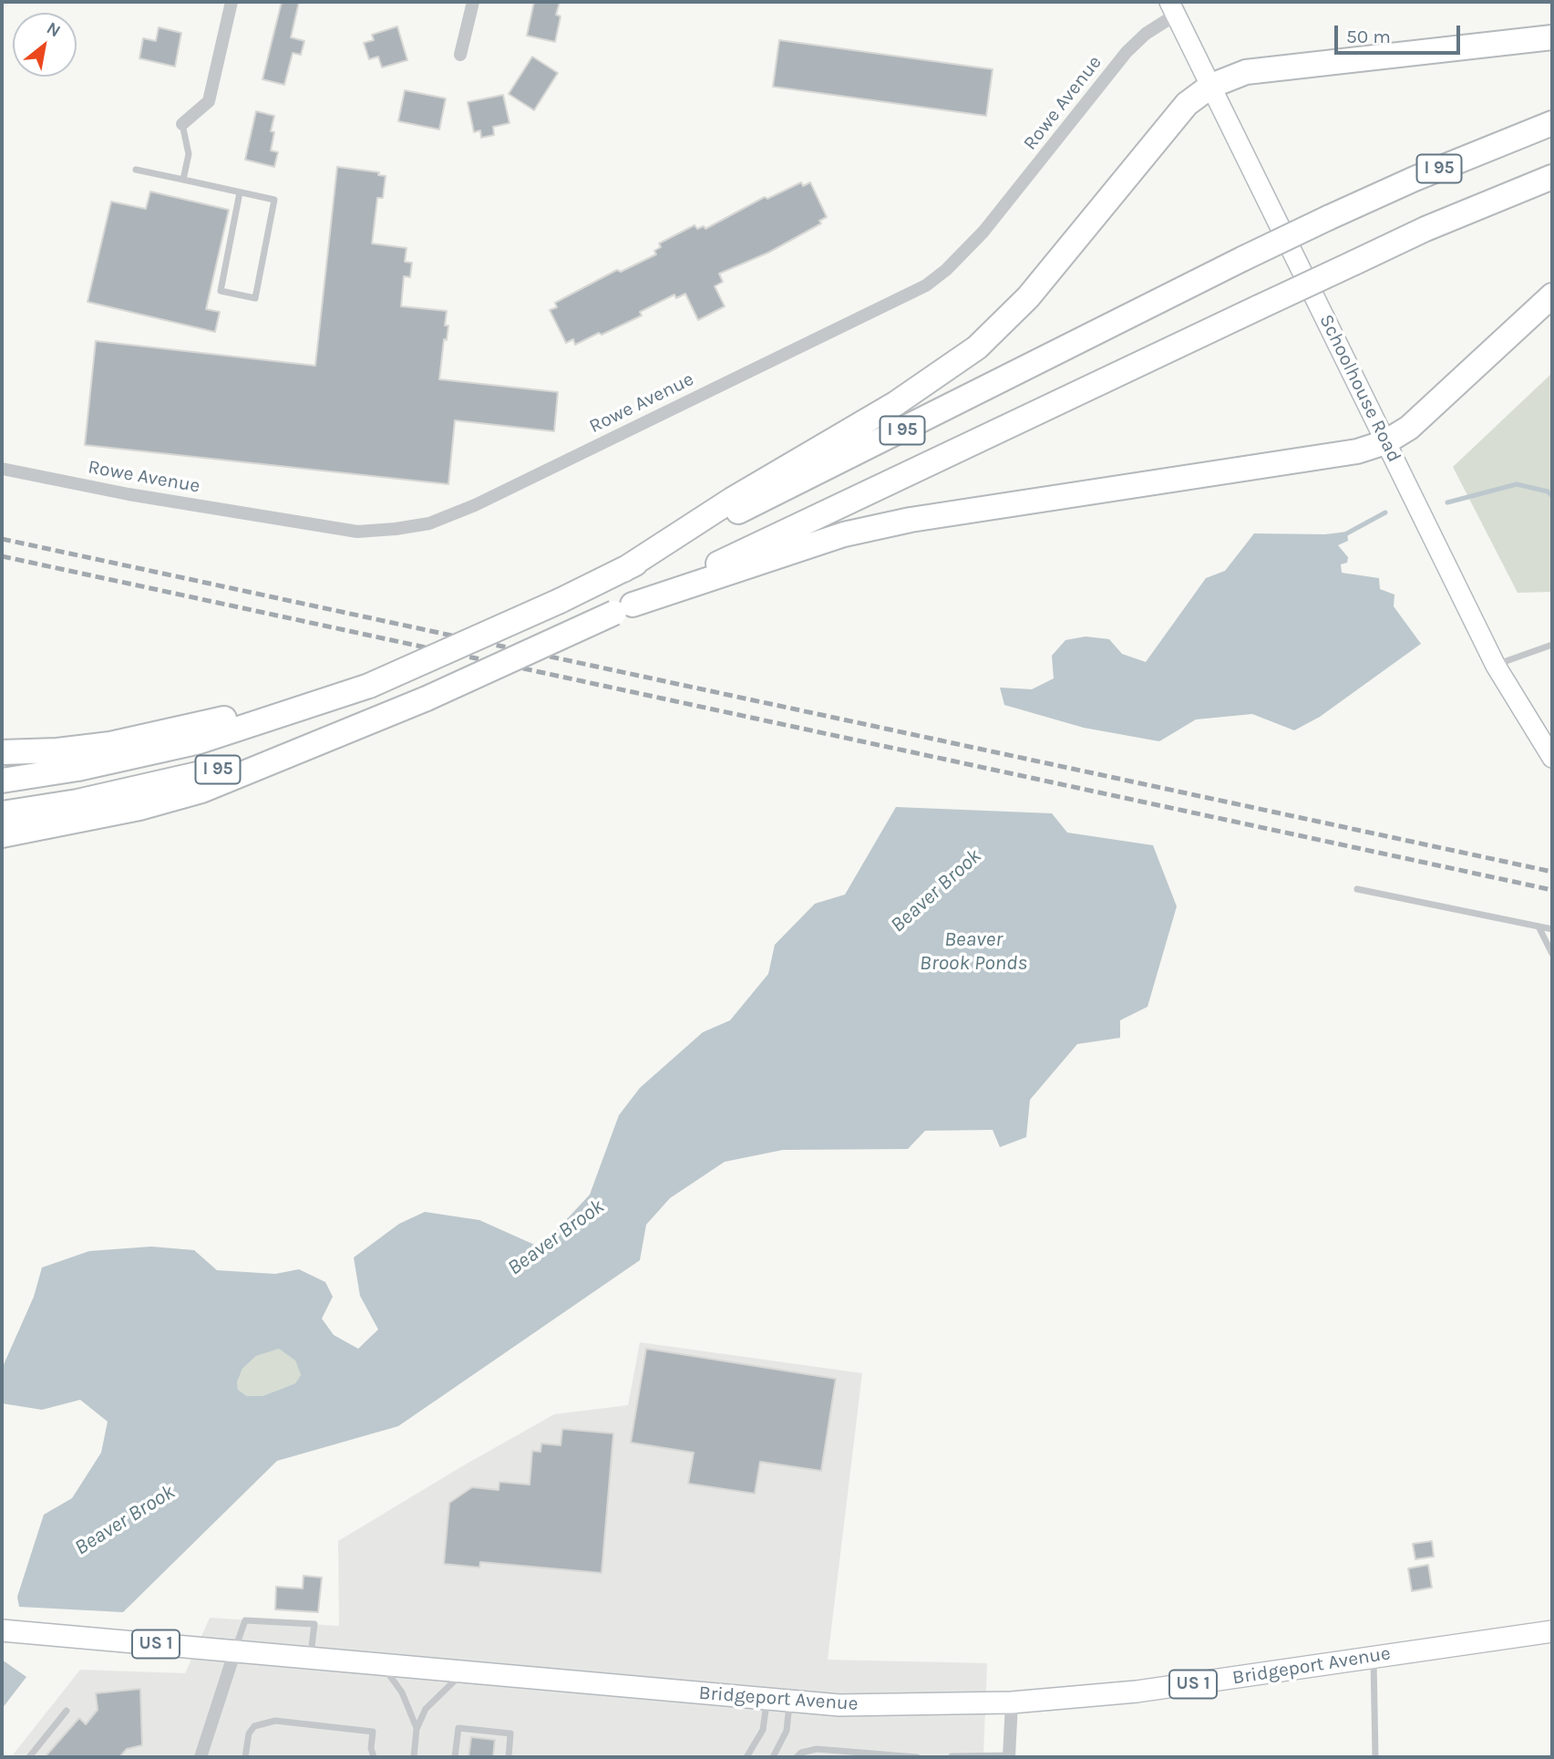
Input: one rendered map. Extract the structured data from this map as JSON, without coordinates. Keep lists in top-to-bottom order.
{
  "streets": {
    "highway": ["I 95"],
    "main road": ["Schoolhouse Road", "US 1", "Bridgeport Avenue"],
    "street": ["Rowe Avenue"]
  },
  "crossings": [
    ["Rowe Avenue", "Schoolhouse Road"]
  ],
  "water": ["Beaver Brook", "Beaver Brook Ponds"],
  "scale_bar": "50 m",
  "north": "top right"
}
